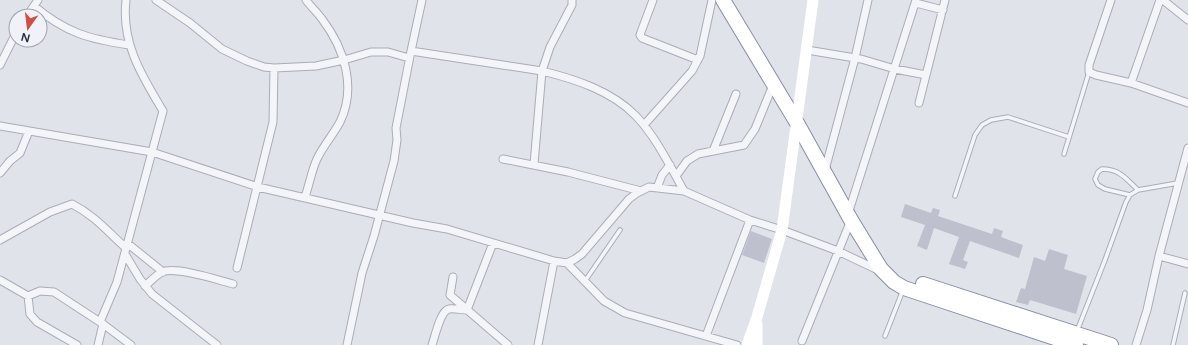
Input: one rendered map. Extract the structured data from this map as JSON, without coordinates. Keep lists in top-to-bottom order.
{
  "north": "bottom"
}
